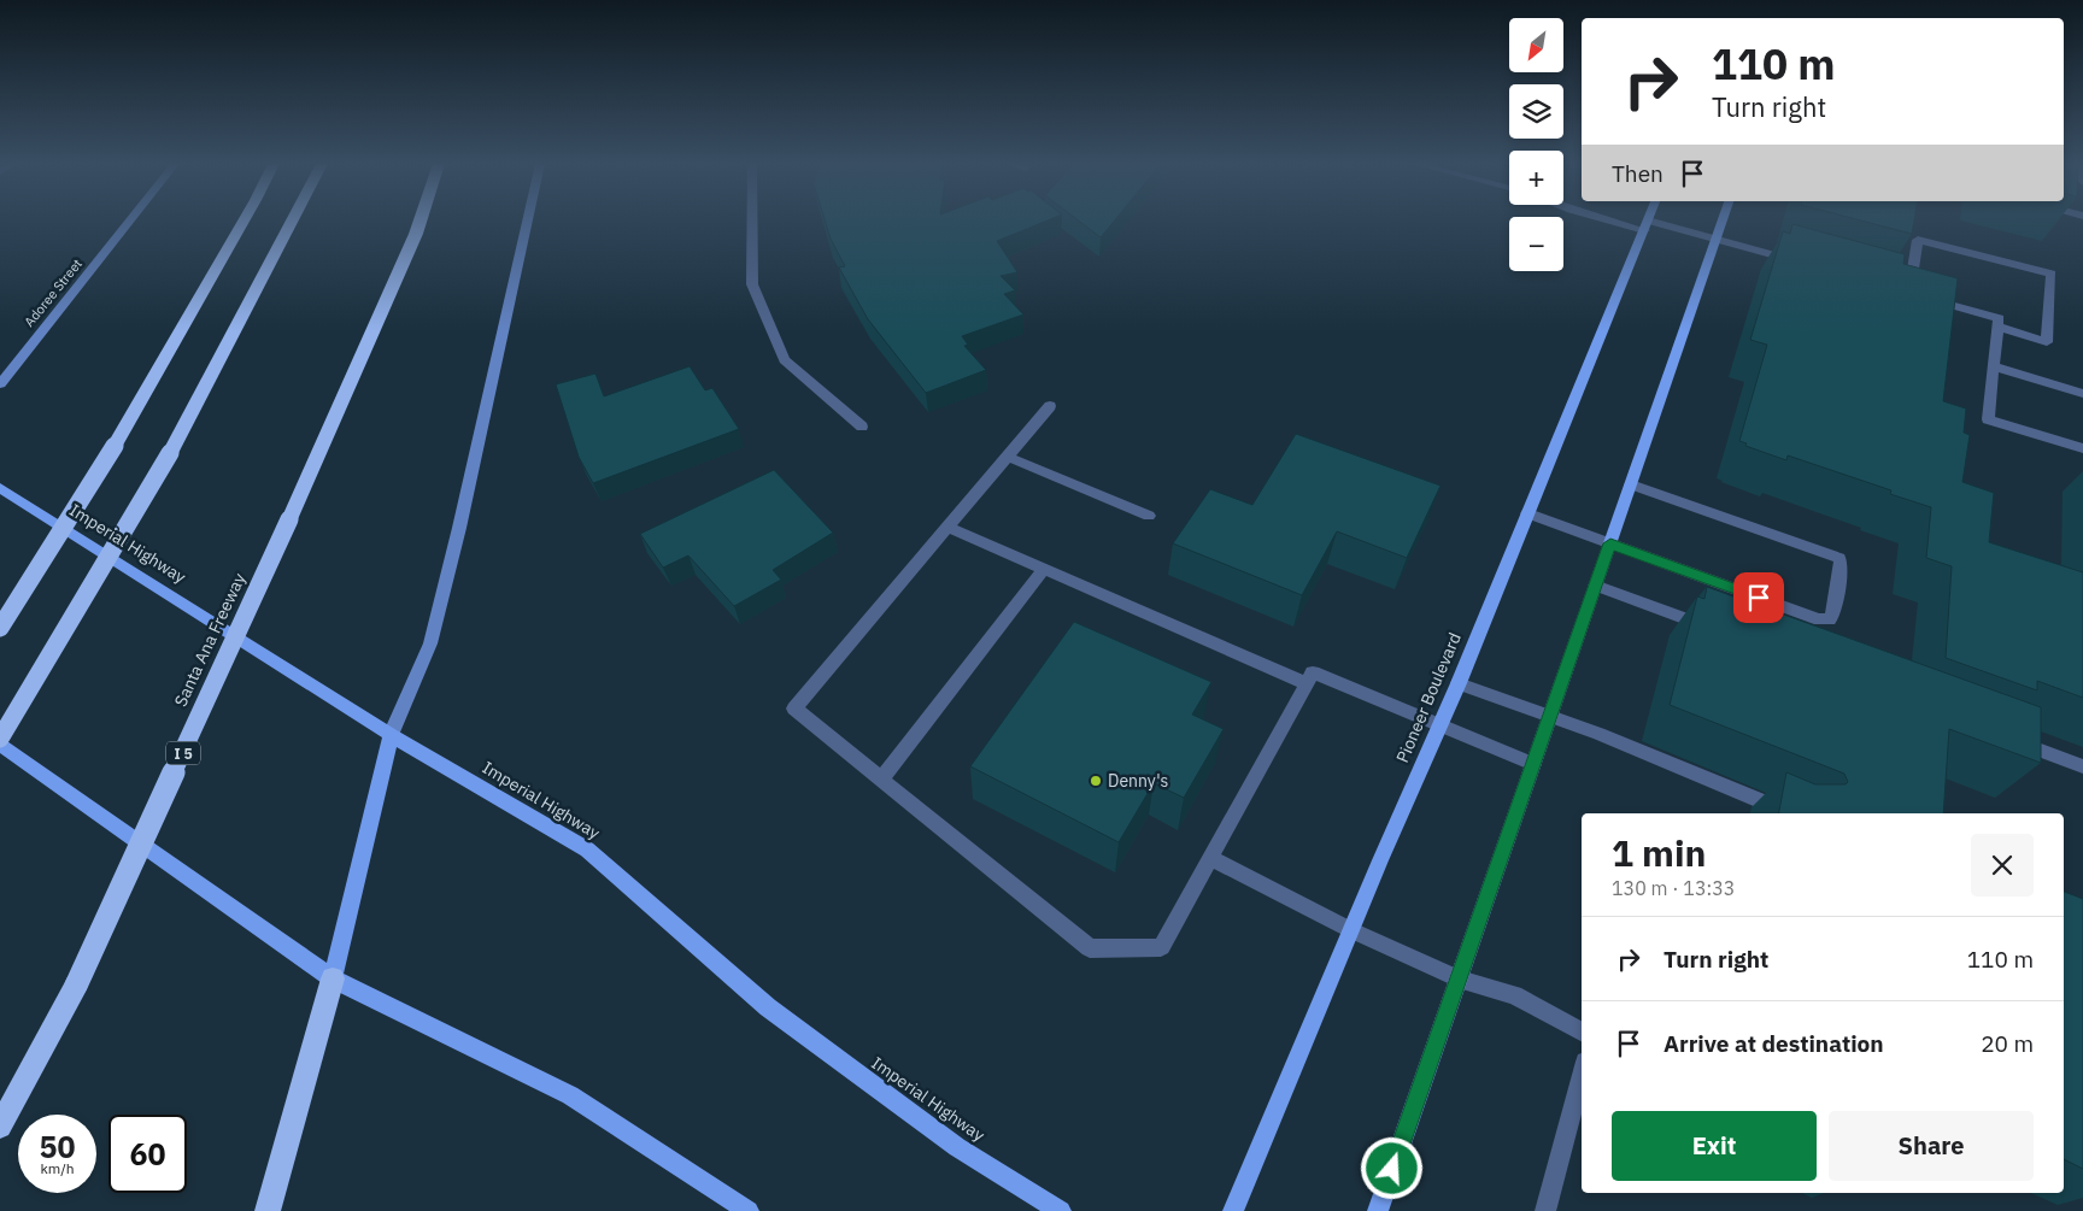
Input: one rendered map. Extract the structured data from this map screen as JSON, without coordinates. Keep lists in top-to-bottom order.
{
  "streets": {
    "highway": ["Santa Ana Freeway", "I 5"],
    "main road": ["Adoree Street", "Imperial Highway", "Pioneer Boulevard"]
  },
  "places": ["Denny's"],
  "north": "bottom left",
  "page": {
    "map_buttons": ["+", "−"],
    "turn": ["110 m", "Turn right"],
    "then": "Then",
    "heading": ["1 min", "130 m · 13:33"],
    "list": [
      {
        "name": "Turn right",
        "value": "110 m"
      },
      {
        "name": "Arrive at destination",
        "value": "20 m"
      }
    ],
    "buttons": ["Exit", "Share"],
    "speed": "50 km/h",
    "limit": "60"
  }
}
